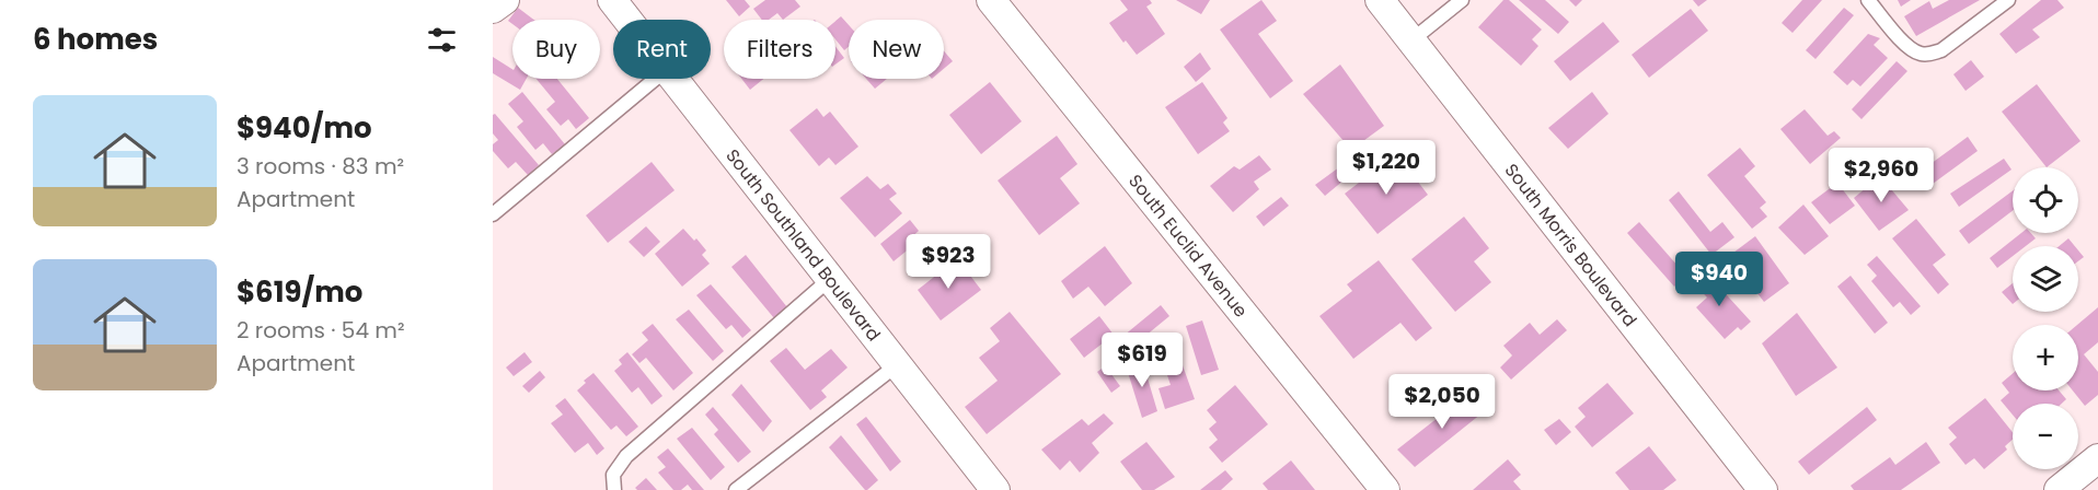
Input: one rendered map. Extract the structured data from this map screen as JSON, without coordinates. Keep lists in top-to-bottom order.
{
  "streets": {
    "street": ["South Southland Boulevard", "South Euclid Avenue", "South Morris Boulevard"]
  },
  "page": {
    "heading": "6 homes",
    "chip": [
      "Buy",
      "Rent",
      "Filters",
      "New"
    ],
    "list": [
      {
        "name": "$940/mo",
        "note": "3 rooms · 83 m² · Apartment"
      },
      {
        "name": "$619/mo",
        "note": "2 rooms · 54 m² · Apartment"
      }
    ],
    "price": [
      "$1,220",
      "$2,960",
      "$923",
      "$940",
      "$619",
      "$2,050"
    ],
    "map_buttons": ["+", "−"]
  }
}
